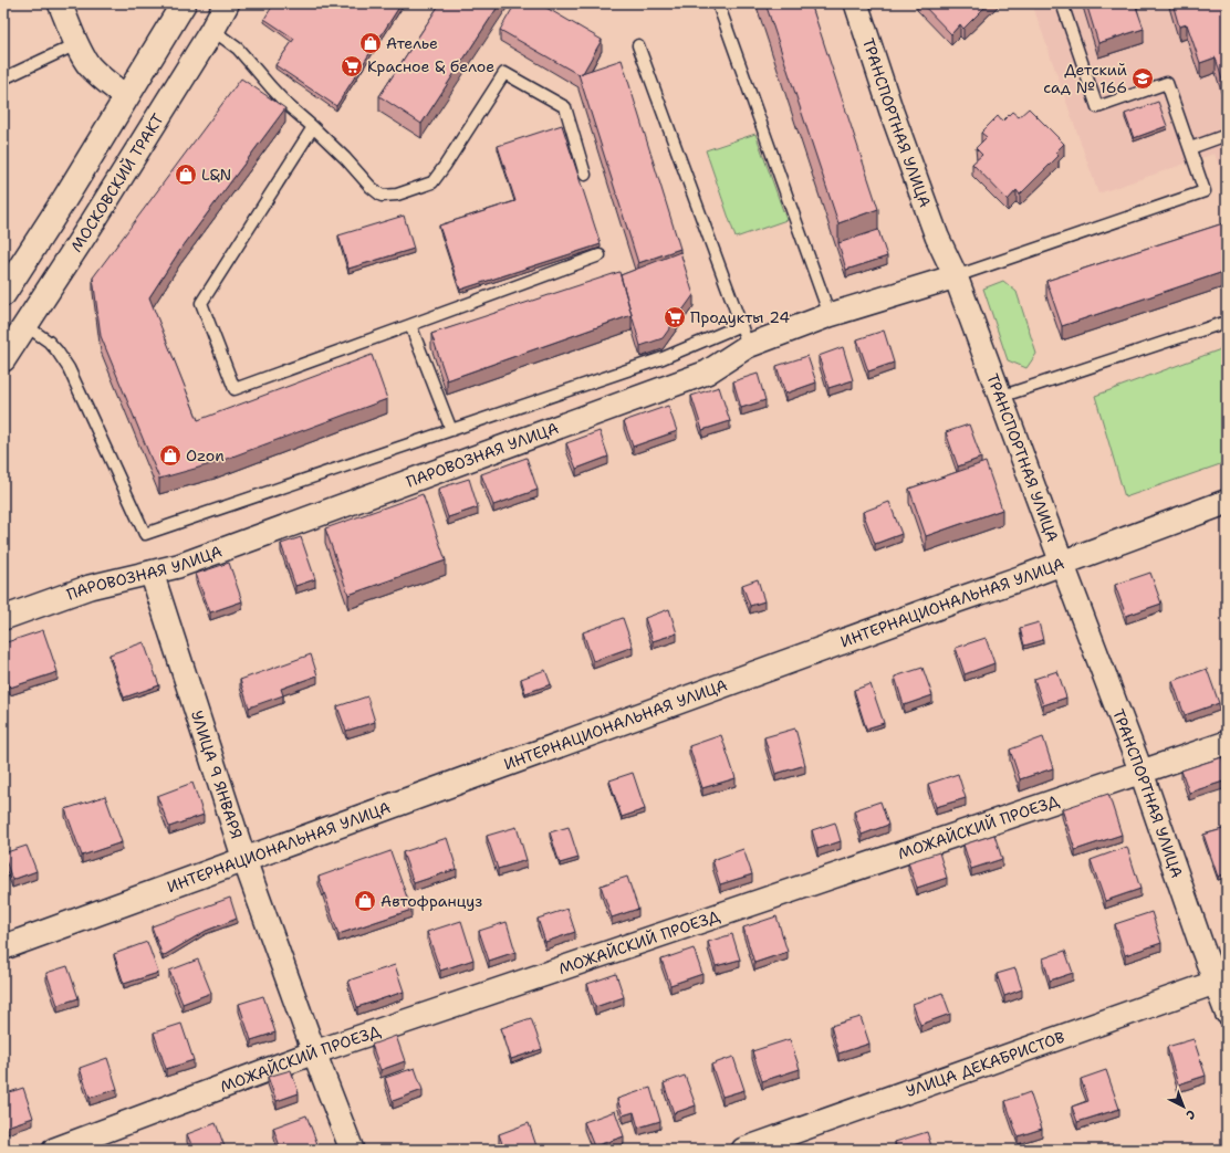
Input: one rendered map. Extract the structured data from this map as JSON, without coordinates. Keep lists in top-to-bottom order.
{
  "streets": {
    "street": [
      "ТРАНСПОРТНАЯ УЛИЦА",
      "МОСКОВСКИЙ ТРАКТ",
      "ПАРОВОЗНАЯ УЛИЦА",
      "ИНТЕРНАЦИОНАЛЬНАЯ УЛИЦА",
      "УЛИЦА 9 ЯНВАРЯ",
      "МОЖАЙСКИЙ ПРОЕЗД",
      "УЛИЦА ДЕКАБРИСТОВ"
    ]
  },
  "crossings": [
    ["ТРАНСПОРТНАЯ УЛИЦА", "ПАРОВОЗНАЯ УЛИЦА"],
    ["ТРАНСПОРТНАЯ УЛИЦА", "ИНТЕРНАЦИОНАЛЬНАЯ УЛИЦА"],
    ["ТРАНСПОРТНАЯ УЛИЦА", "МОЖАЙСКИЙ ПРОЕЗД"],
    ["ТРАНСПОРТНАЯ УЛИЦА", "УЛИЦА ДЕКАБРИСТОВ"],
    ["ПАРОВОЗНАЯ УЛИЦА", "УЛИЦА 9 ЯНВАРЯ"],
    ["ИНТЕРНАЦИОНАЛЬНАЯ УЛИЦА", "УЛИЦА 9 ЯНВАРЯ"],
    ["УЛИЦА 9 ЯНВАРЯ", "МОЖАЙСКИЙ ПРОЕЗД"]
  ],
  "places": {
    "shop": [
      "Ателье",
      "L&N",
      "Ozon",
      "Автофранцуз"
    ],
    "supermarket": ["Красное & белое", "Продукты 24"],
    "school or university": ["Детский сад № 166"]
  },
  "north": "bottom right"
}
